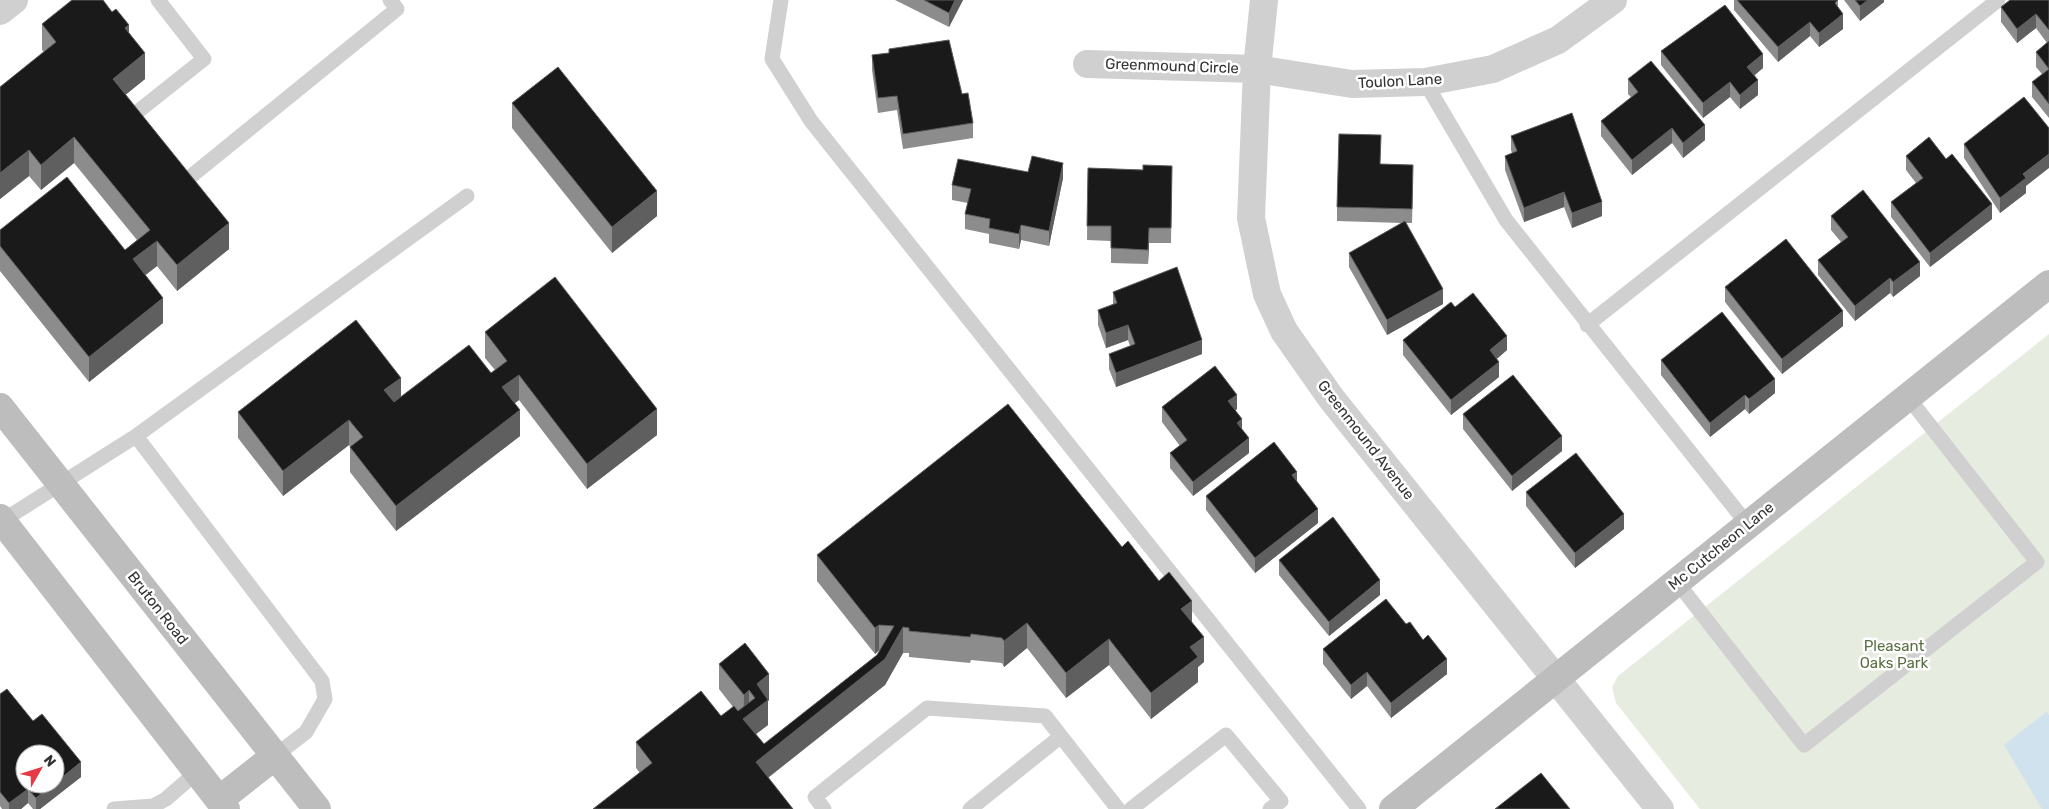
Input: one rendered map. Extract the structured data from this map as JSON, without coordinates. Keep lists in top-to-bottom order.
{
  "streets": {
    "main road": ["Mc Cutcheon Lane", "Bruton Road"],
    "street": ["Greenmound Circle", "Toulon Lane", "Greenmound Avenue"]
  },
  "crossings": [
    ["Greenmound Circle", "Toulon Lane"],
    ["Greenmound Circle", "Greenmound Avenue"],
    ["Toulon Lane", "Greenmound Avenue"],
    ["Greenmound Avenue", "Mc Cutcheon Lane"]
  ],
  "parks": ["Pleasant Oaks Park"],
  "north": "top right"
}
